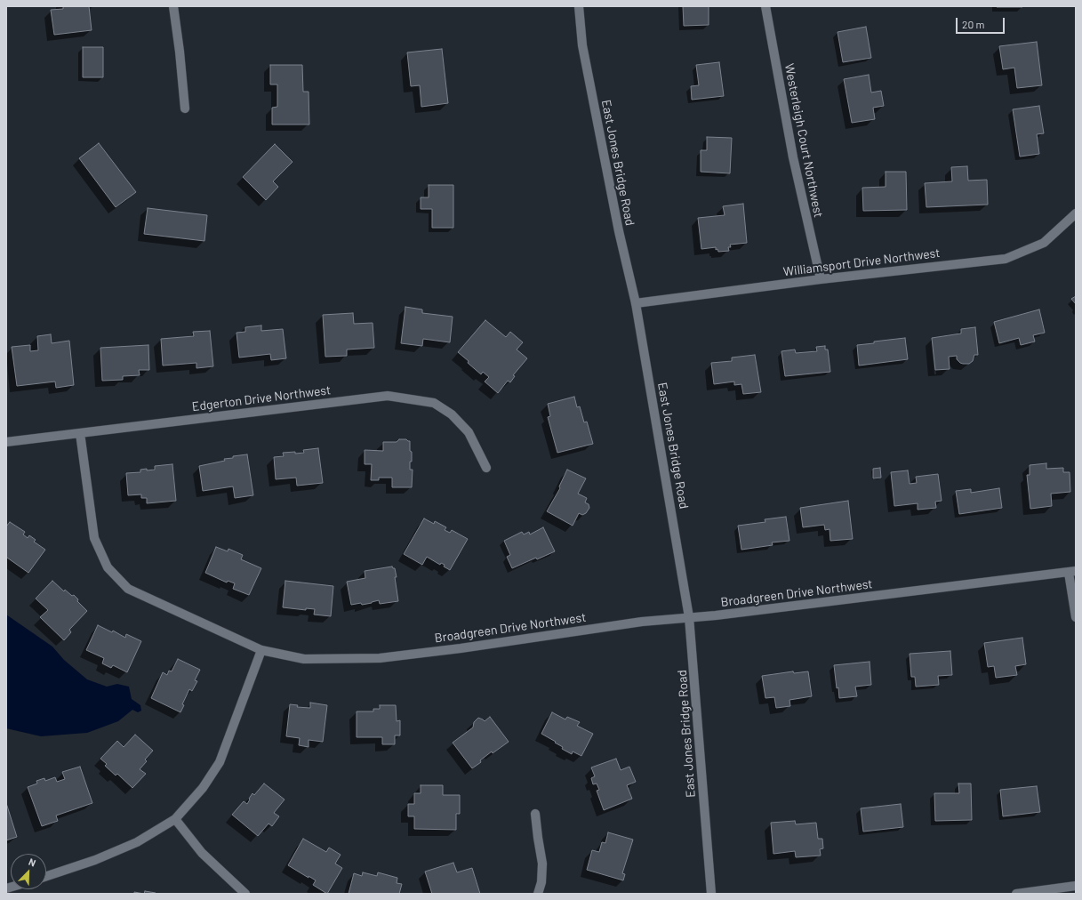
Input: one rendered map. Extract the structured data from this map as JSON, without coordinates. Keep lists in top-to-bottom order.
{
  "streets": {
    "street": [
      "Westerleigh Court Northwest",
      "East Jones Bridge Road",
      "Williamsport Drive Northwest",
      "Edgerton Drive Northwest",
      "Broadgreen Drive Northwest"
    ]
  },
  "crossings": [
    ["Westerleigh Court Northwest", "Williamsport Drive Northwest"],
    ["East Jones Bridge Road", "Williamsport Drive Northwest"],
    ["East Jones Bridge Road", "Broadgreen Drive Northwest"],
    ["Edgerton Drive Northwest", "Broadgreen Drive Northwest"]
  ],
  "scale_bar": "20 m",
  "north": "top right"
}
